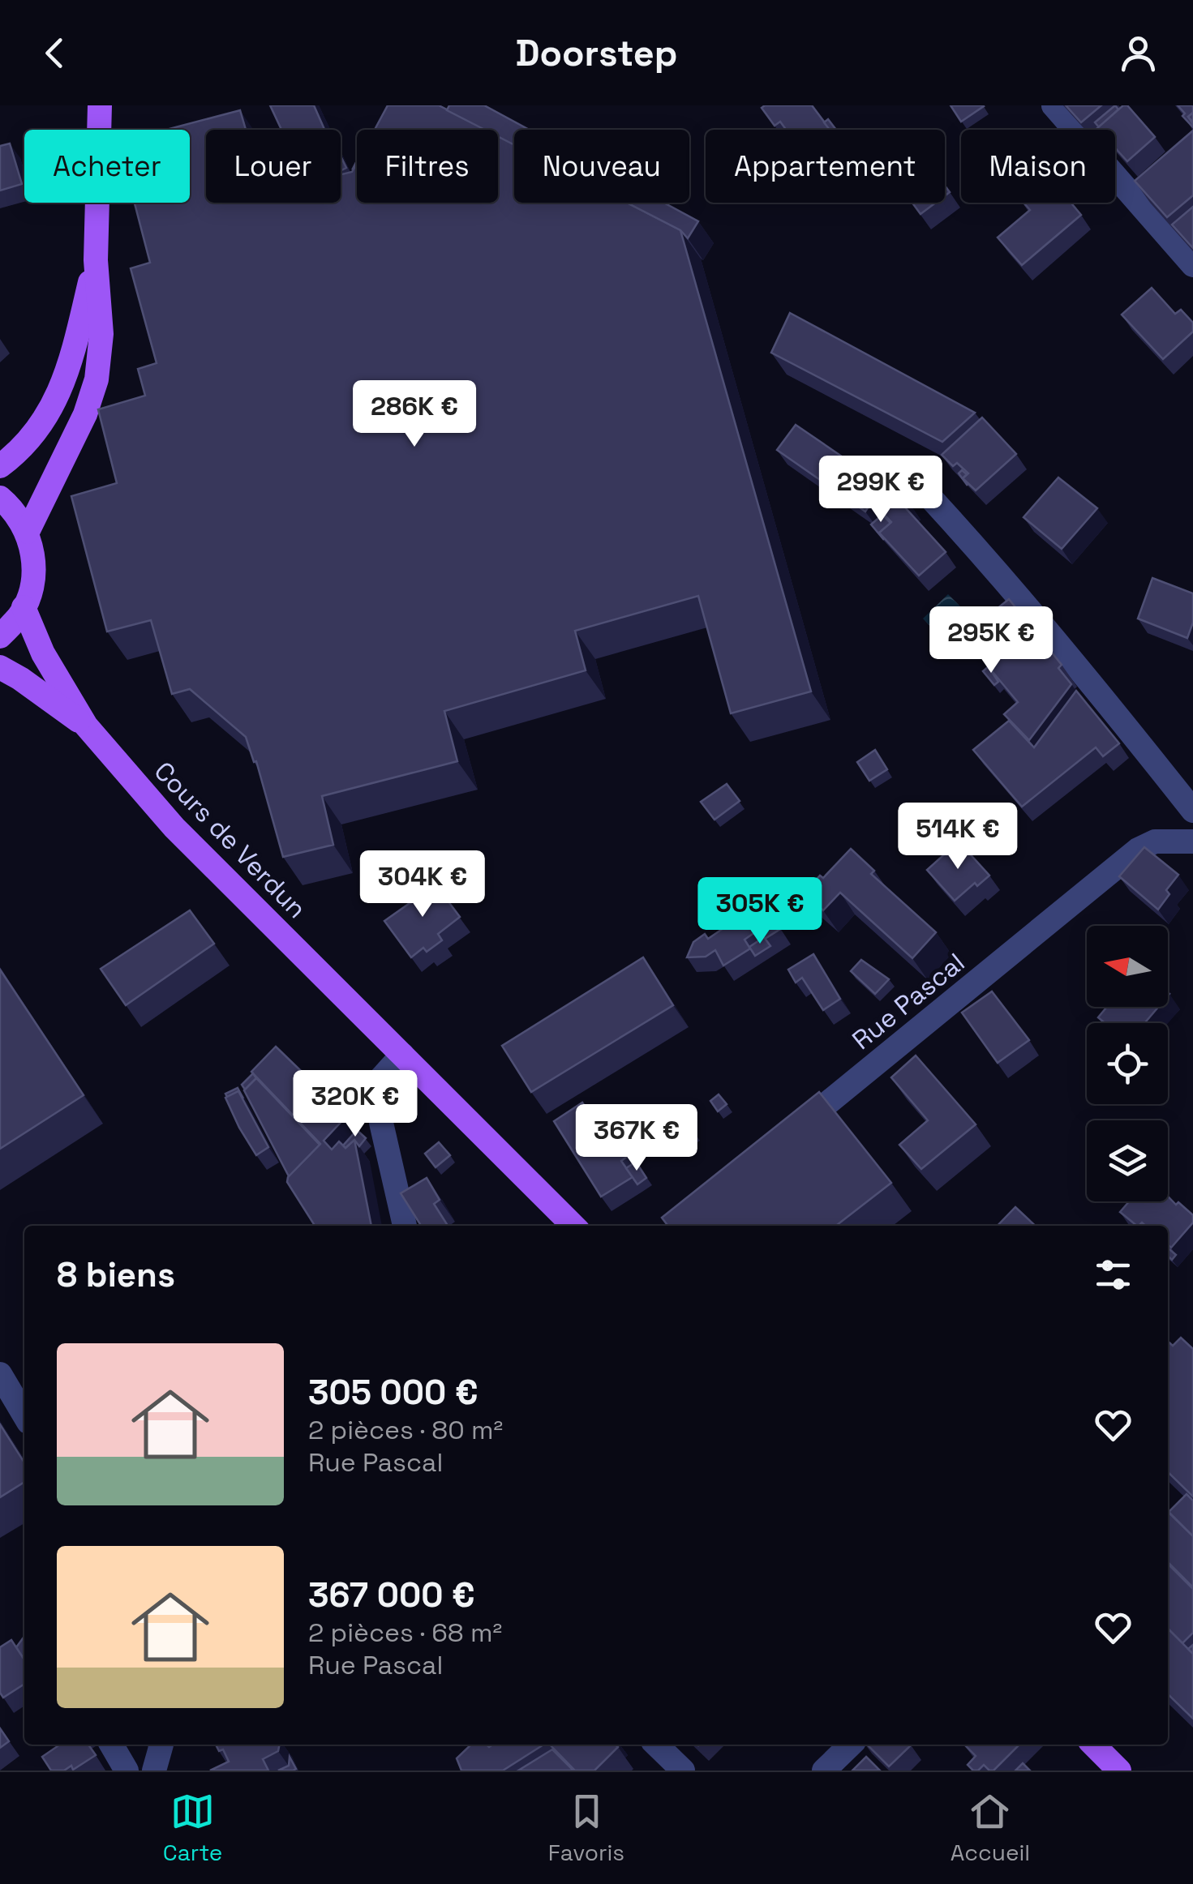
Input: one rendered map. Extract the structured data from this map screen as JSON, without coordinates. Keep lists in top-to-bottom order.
{
  "streets": {
    "main road": ["Cours de Verdun"],
    "street": ["Rue Pascal"]
  },
  "north": "left",
  "page": {
    "header": "Doorstep",
    "chip": [
      "Acheter",
      "Louer",
      "Filtres",
      "Nouveau",
      "Appartement",
      "Maison"
    ],
    "price": [
      "286K €",
      "299K €",
      "295K €",
      "514K €",
      "304K €",
      "305K €",
      "320K €",
      "367K €"
    ],
    "heading": "8 biens",
    "list": [
      {
        "name": "305 000 €",
        "note": "2 pièces · 80 m² · Rue Pascal"
      },
      {
        "name": "367 000 €",
        "note": "2 pièces · 68 m² · Rue Pascal"
      }
    ],
    "tabs": ["Carte", "Favoris", "Accueil"]
  }
}
